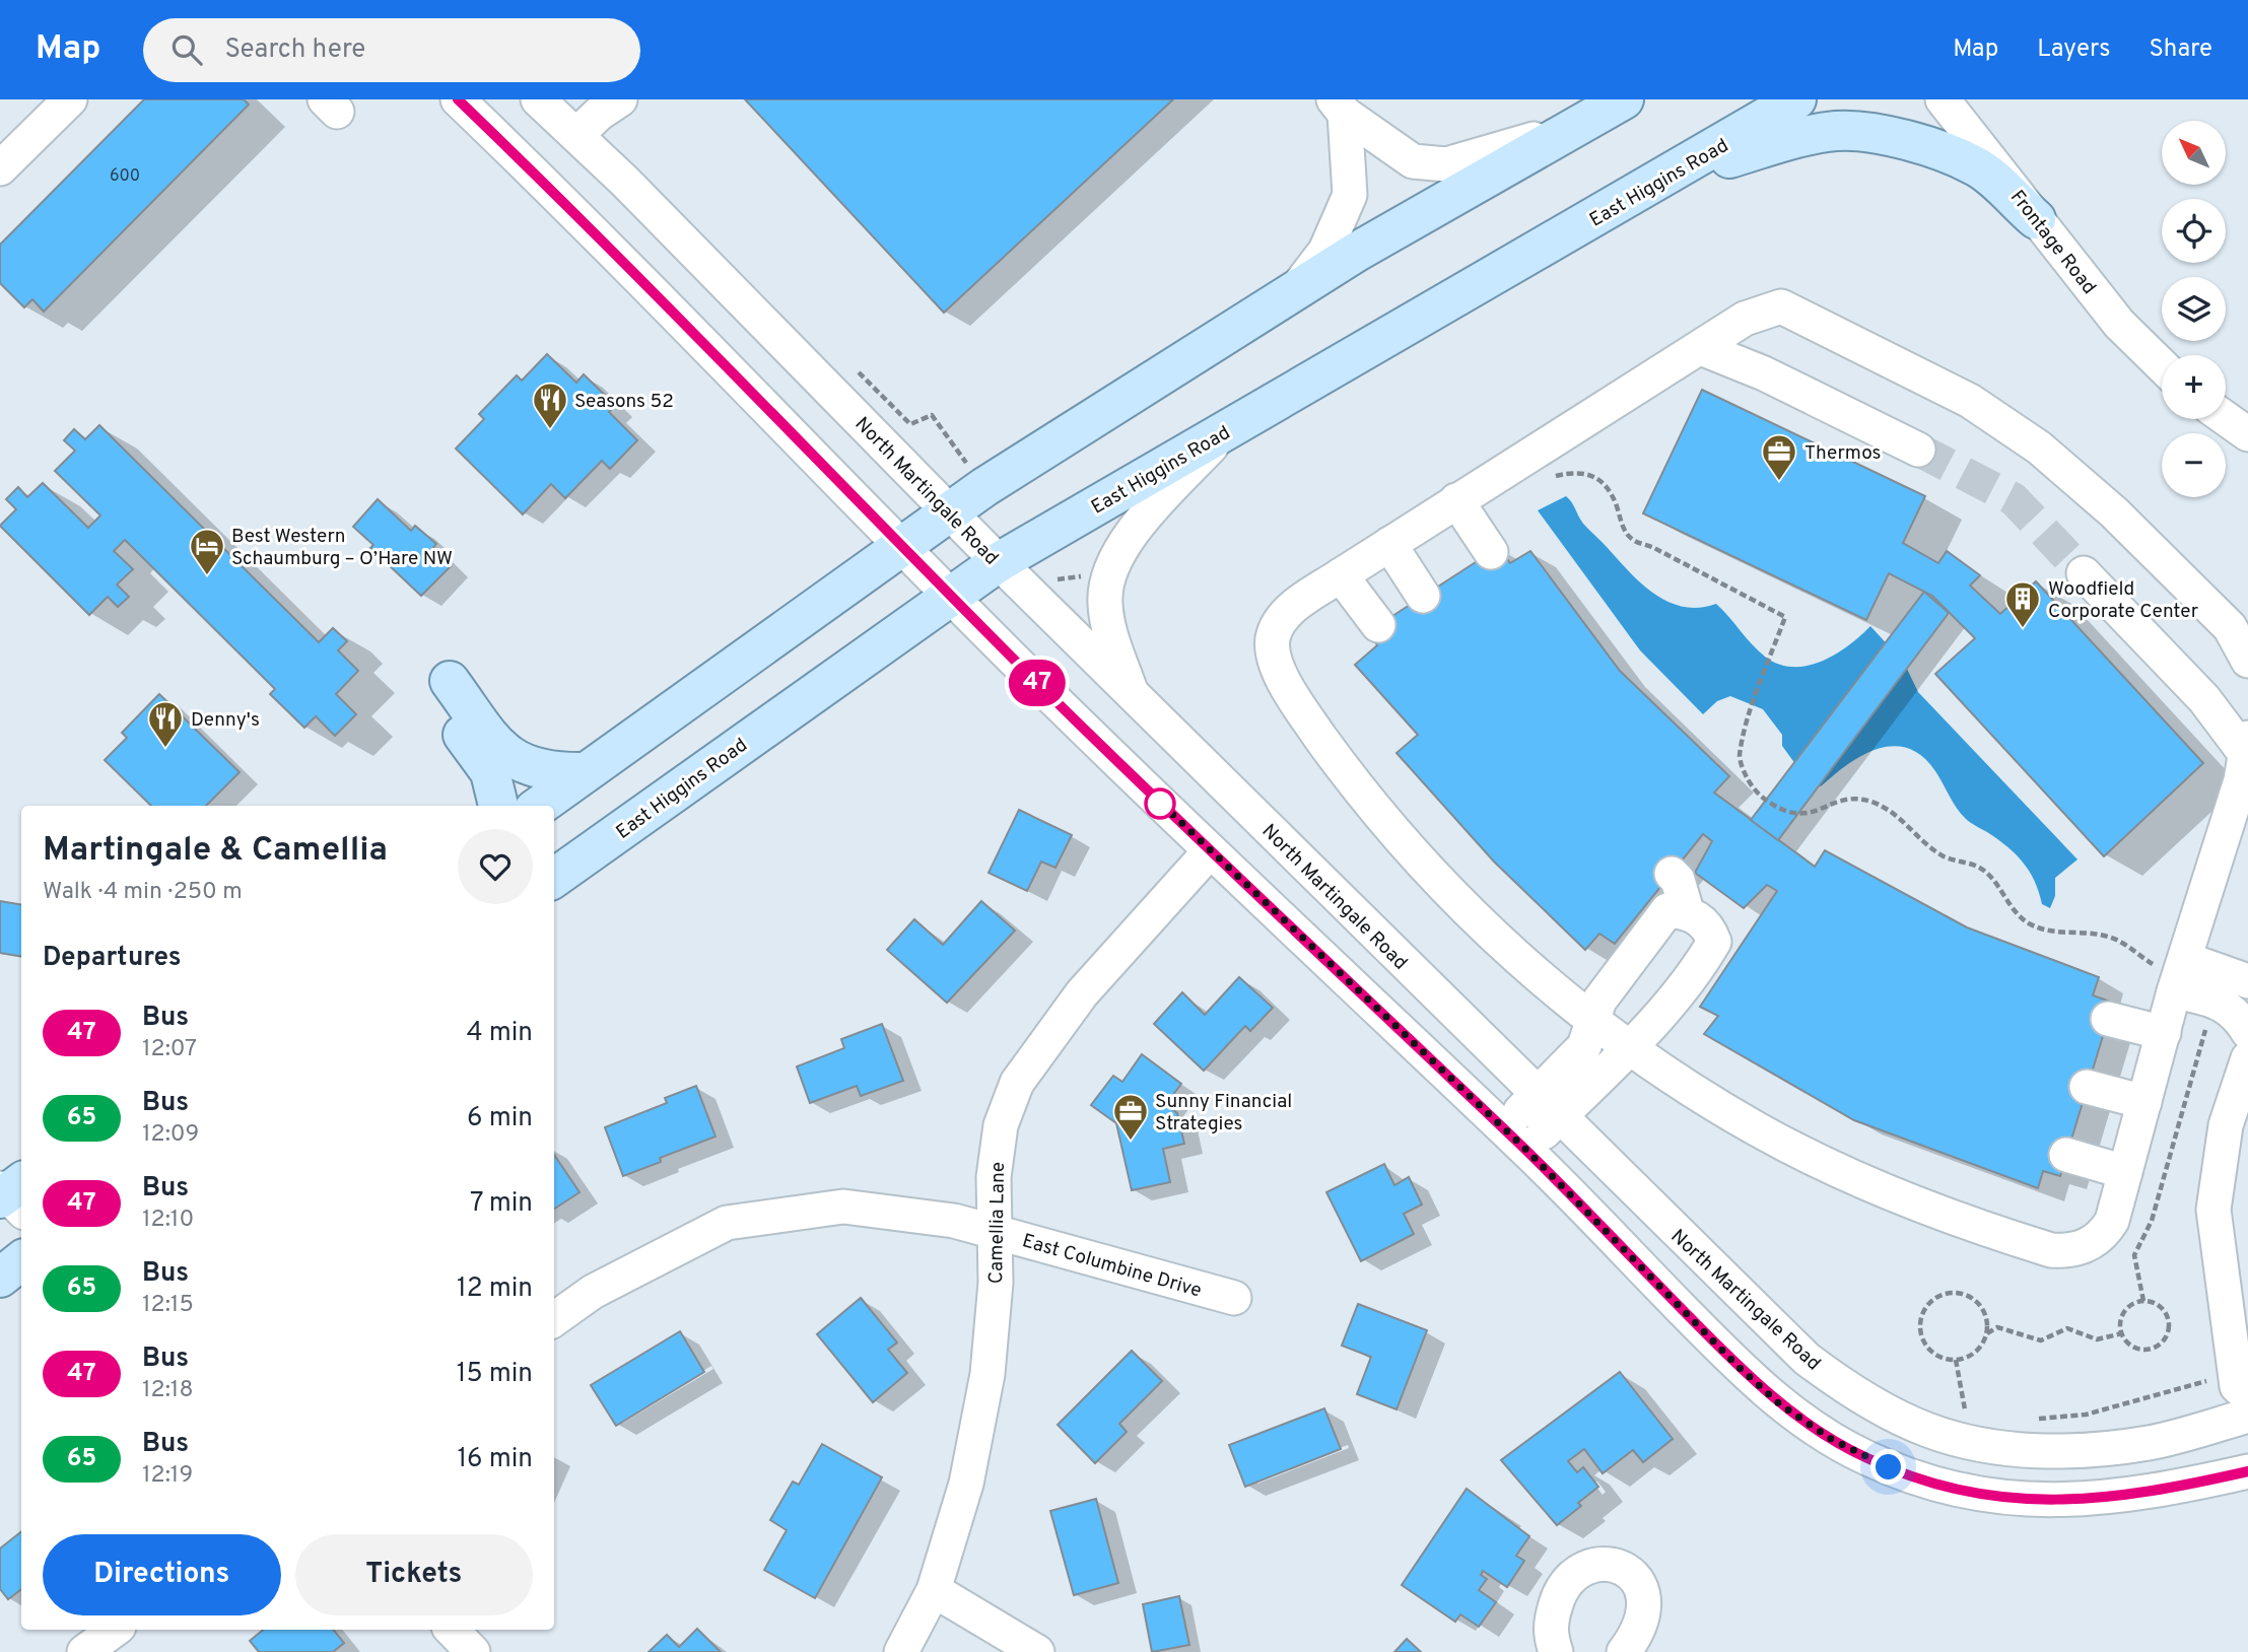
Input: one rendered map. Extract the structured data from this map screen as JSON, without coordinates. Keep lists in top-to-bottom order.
{
  "streets": {
    "main road": ["East Higgins Road"],
    "street": [
      "Frontage Road",
      "North Martingale Road",
      "Camellia Lane",
      "East Columbine Drive"
    ]
  },
  "crossings": [
    ["East Higgins Road", "North Martingale Road"],
    ["Camellia Lane", "East Columbine Drive"]
  ],
  "places": {
    "restaurant": ["Seasons 52", "Denny's"],
    "office": ["Thermos", "Sunny Financial Strategies"],
    "hotel": ["Best Western Schaumburg – O’Hare NW"],
    "building": ["Woodfield Corporate Center"]
  },
  "lines": ["bus line 47"],
  "house_numbers": ["600"],
  "north": "top left",
  "page": {
    "header": "Map",
    "search": "Search here",
    "nav": ["Map", "Layers", "Share"],
    "on_map": "47",
    "map_buttons": ["+", "−"],
    "heading": [
      ["Martingale & Camellia", "Walk · 4 min · 250 m"],
      "Departures"
    ],
    "list": [
      {
        "mark": "47",
        "name": "Bus",
        "note": "12:07",
        "value": "4 min"
      },
      {
        "mark": "65",
        "name": "Bus",
        "note": "12:09",
        "value": "6 min"
      },
      {
        "mark": "47",
        "name": "Bus",
        "note": "12:10",
        "value": "7 min"
      },
      {
        "mark": "65",
        "name": "Bus",
        "note": "12:15",
        "value": "12 min"
      },
      {
        "mark": "47",
        "name": "Bus",
        "note": "12:18",
        "value": "15 min"
      },
      {
        "mark": "65",
        "name": "Bus",
        "note": "12:19",
        "value": "16 min"
      }
    ],
    "buttons": ["Directions", "Tickets"]
  }
}
